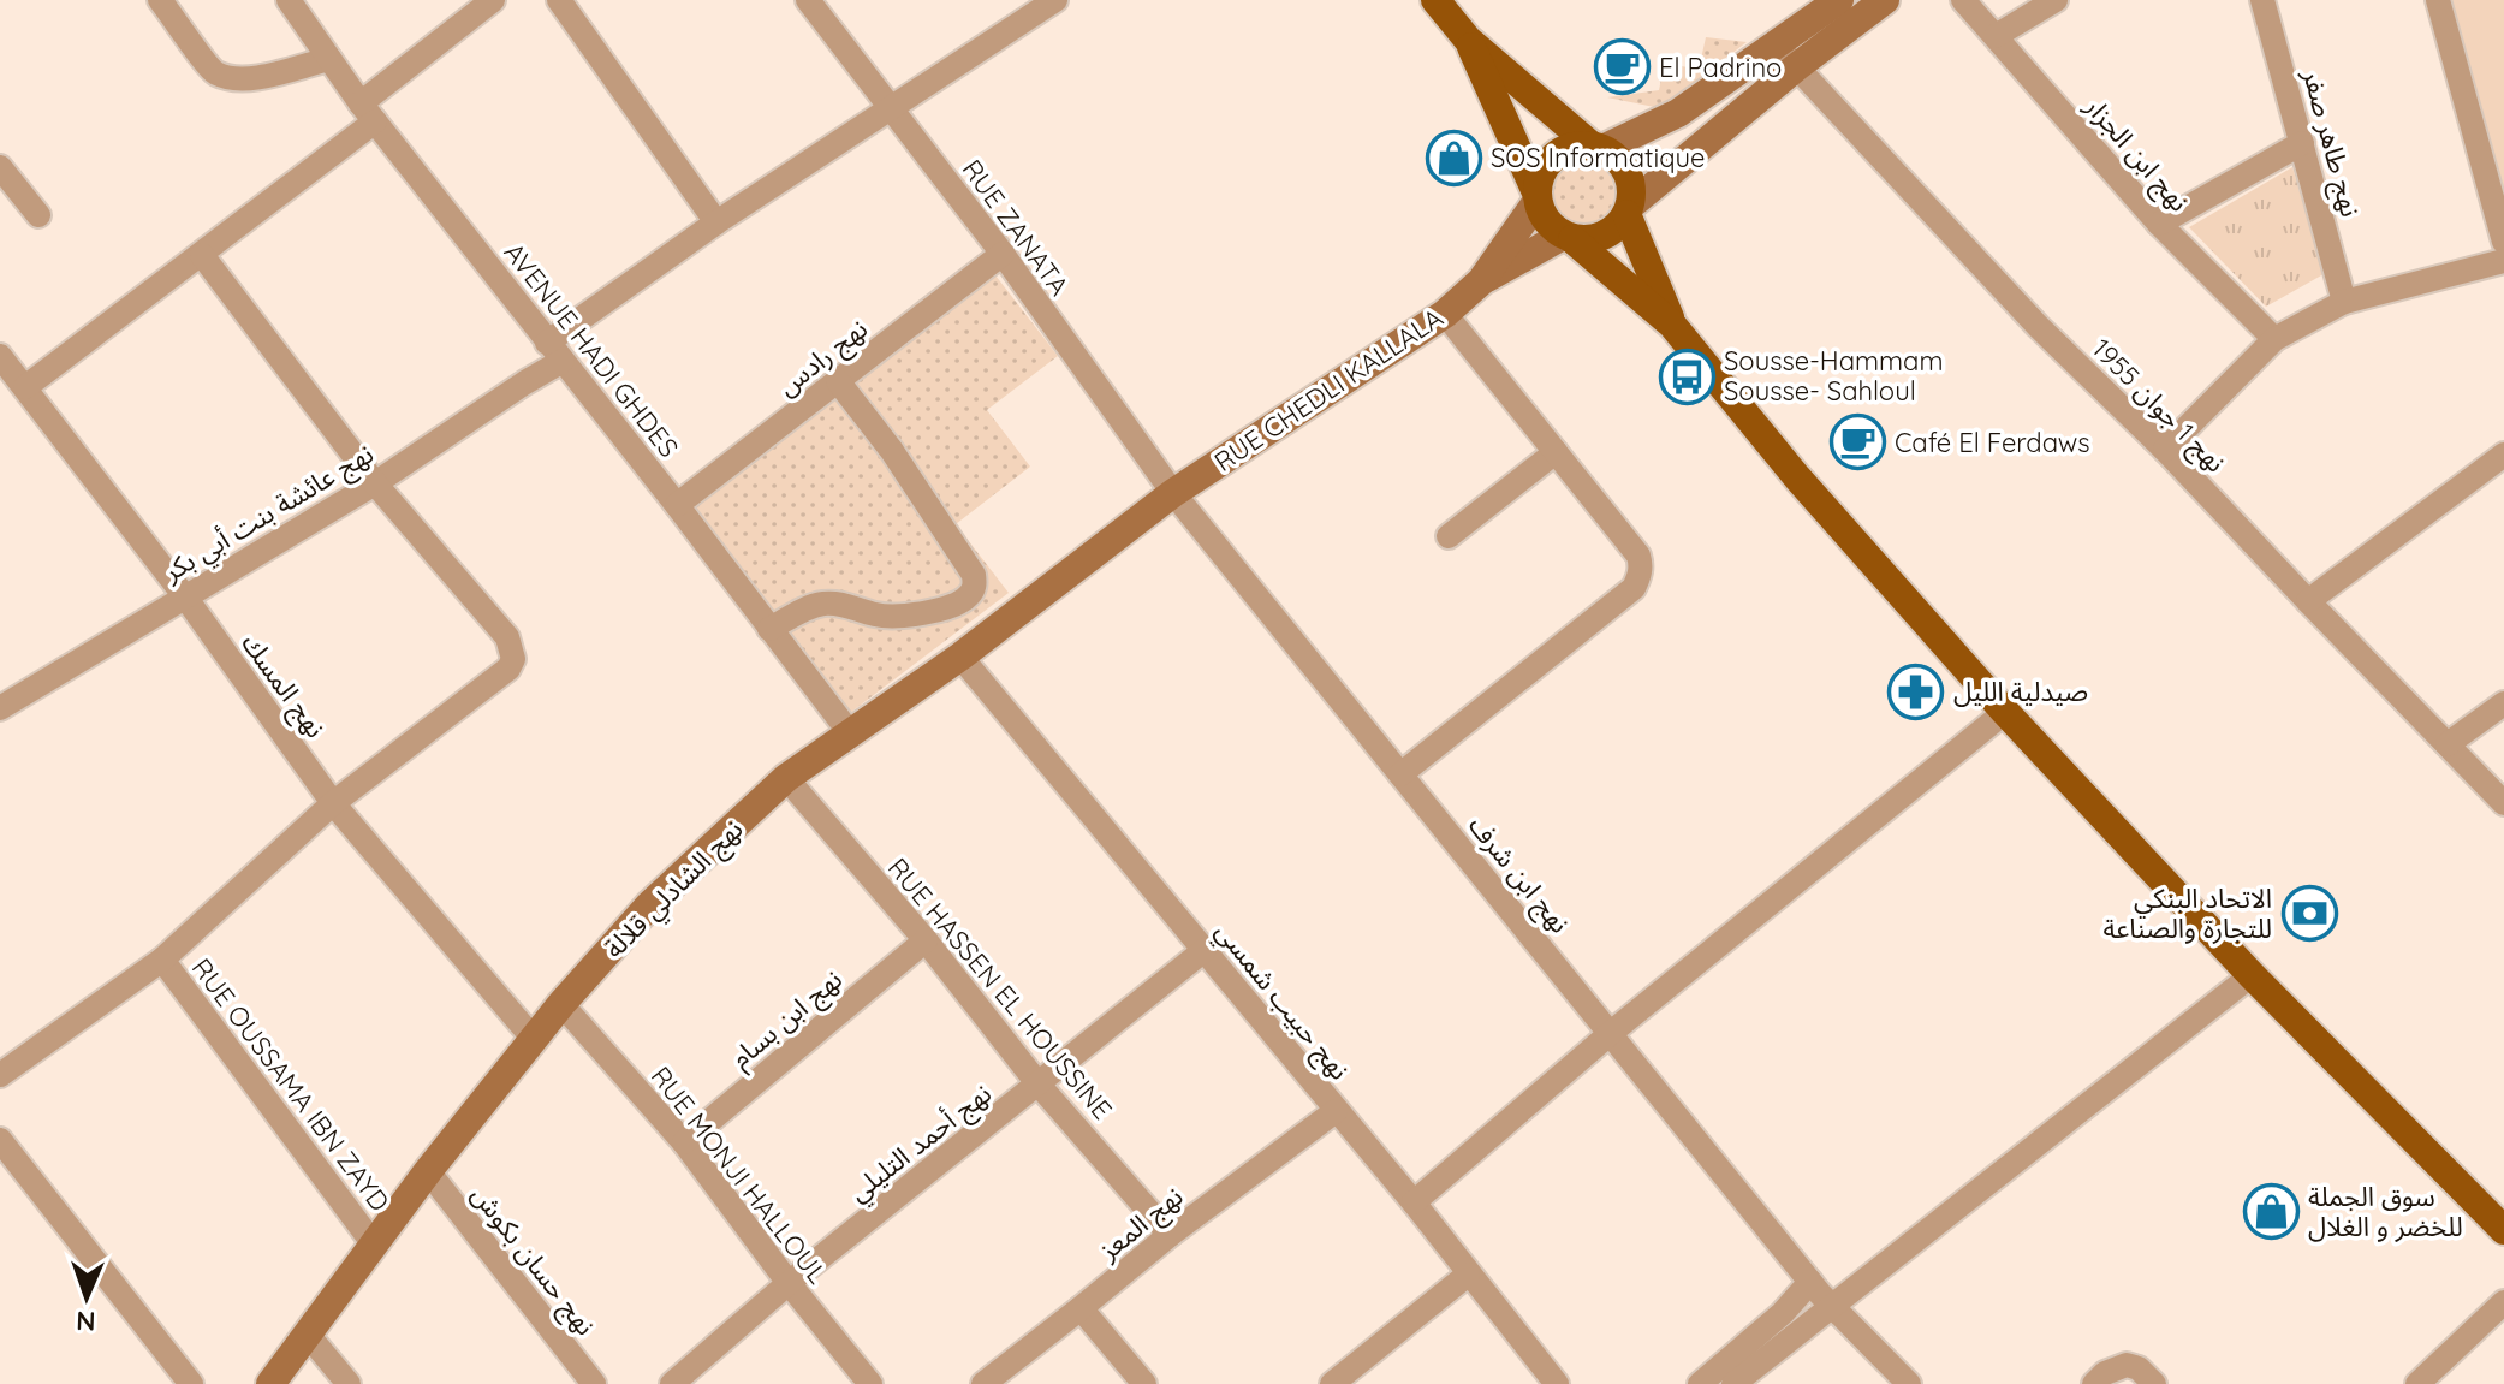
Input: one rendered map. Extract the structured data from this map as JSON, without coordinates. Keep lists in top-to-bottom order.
{
  "streets": {
    "street": [
      "نهج طاهر صفر",
      "نهج ابن الجزار",
      "RUE ZANATA",
      "AVENUE HADI GHDES",
      "نهج رادس",
      "RUE CHEDLI KALLALA",
      "نهج 1 جوان 1955",
      "نهج عائشة بنت أبي بكر",
      "نهج المسك",
      "نهج ابن شرف",
      "نهج الشادلي قلالة",
      "RUE HASSEN EL HOUSSINE",
      "نهج حبيب شمسي",
      "نهج ابن بسام",
      "RUE OUSSAMA IBN ZAYD",
      "نهج أحمد التليلي",
      "RUE MONJI HALLOUL",
      "نهج المعز",
      "نهج حسان بكوش"
    ]
  },
  "crossings": [
    ["RUE ZANATA", "نهج رادس"],
    ["RUE ZANATA", "RUE CHEDLI KALLALA"],
    ["RUE ZANATA", "نهج عائشة بنت أبي بكر"],
    ["RUE ZANATA", "نهج ابن شرف"],
    ["RUE ZANATA", "نهج الشادلي قلالة"],
    ["AVENUE HADI GHDES", "نهج رادس"],
    ["AVENUE HADI GHDES", "نهج عائشة بنت أبي بكر"],
    ["AVENUE HADI GHDES", "نهج الشادلي قلالة"],
    ["RUE CHEDLI KALLALA", "نهج ابن شرف"],
    ["RUE CHEDLI KALLALA", "نهج الشادلي قلالة"],
    ["نهج عائشة بنت أبي بكر", "نهج المسك"],
    ["نهج المسك", "نهج الشادلي قلالة"],
    ["نهج ابن شرف", "نهج الشادلي قلالة"],
    ["نهج الشادلي قلالة", "RUE HASSEN EL HOUSSINE"],
    ["نهج الشادلي قلالة", "نهج حبيب شمسي"],
    ["نهج الشادلي قلالة", "RUE OUSSAMA IBN ZAYD"],
    ["نهج الشادلي قلالة", "RUE MONJI HALLOUL"],
    ["نهج الشادلي قلالة", "نهج حسان بكوش"],
    ["RUE HASSEN EL HOUSSINE", "نهج ابن بسام"],
    ["RUE HASSEN EL HOUSSINE", "نهج أحمد التليلي"],
    ["RUE HASSEN EL HOUSSINE", "نهج المعز"],
    ["نهج حبيب شمسي", "نهج أحمد التليلي"],
    ["نهج حبيب شمسي", "نهج المعز"],
    ["نهج ابن بسام", "RUE MONJI HALLOUL"],
    ["نهج أحمد التليلي", "RUE MONJI HALLOUL"]
  ],
  "places": {
    "cafe": ["El Padrino", "Café El Ferdaws"],
    "shop": ["SOS Informatique", "سوق الجملة للخضر و الغلال"],
    "bus stop": ["Sousse-Hammam Sousse- Sahloul"],
    "pharmacy": ["صيدلية الليل"],
    "bank": ["الاتحاد البنكي للتجارة والصناعة"]
  },
  "north": "bottom"
}
